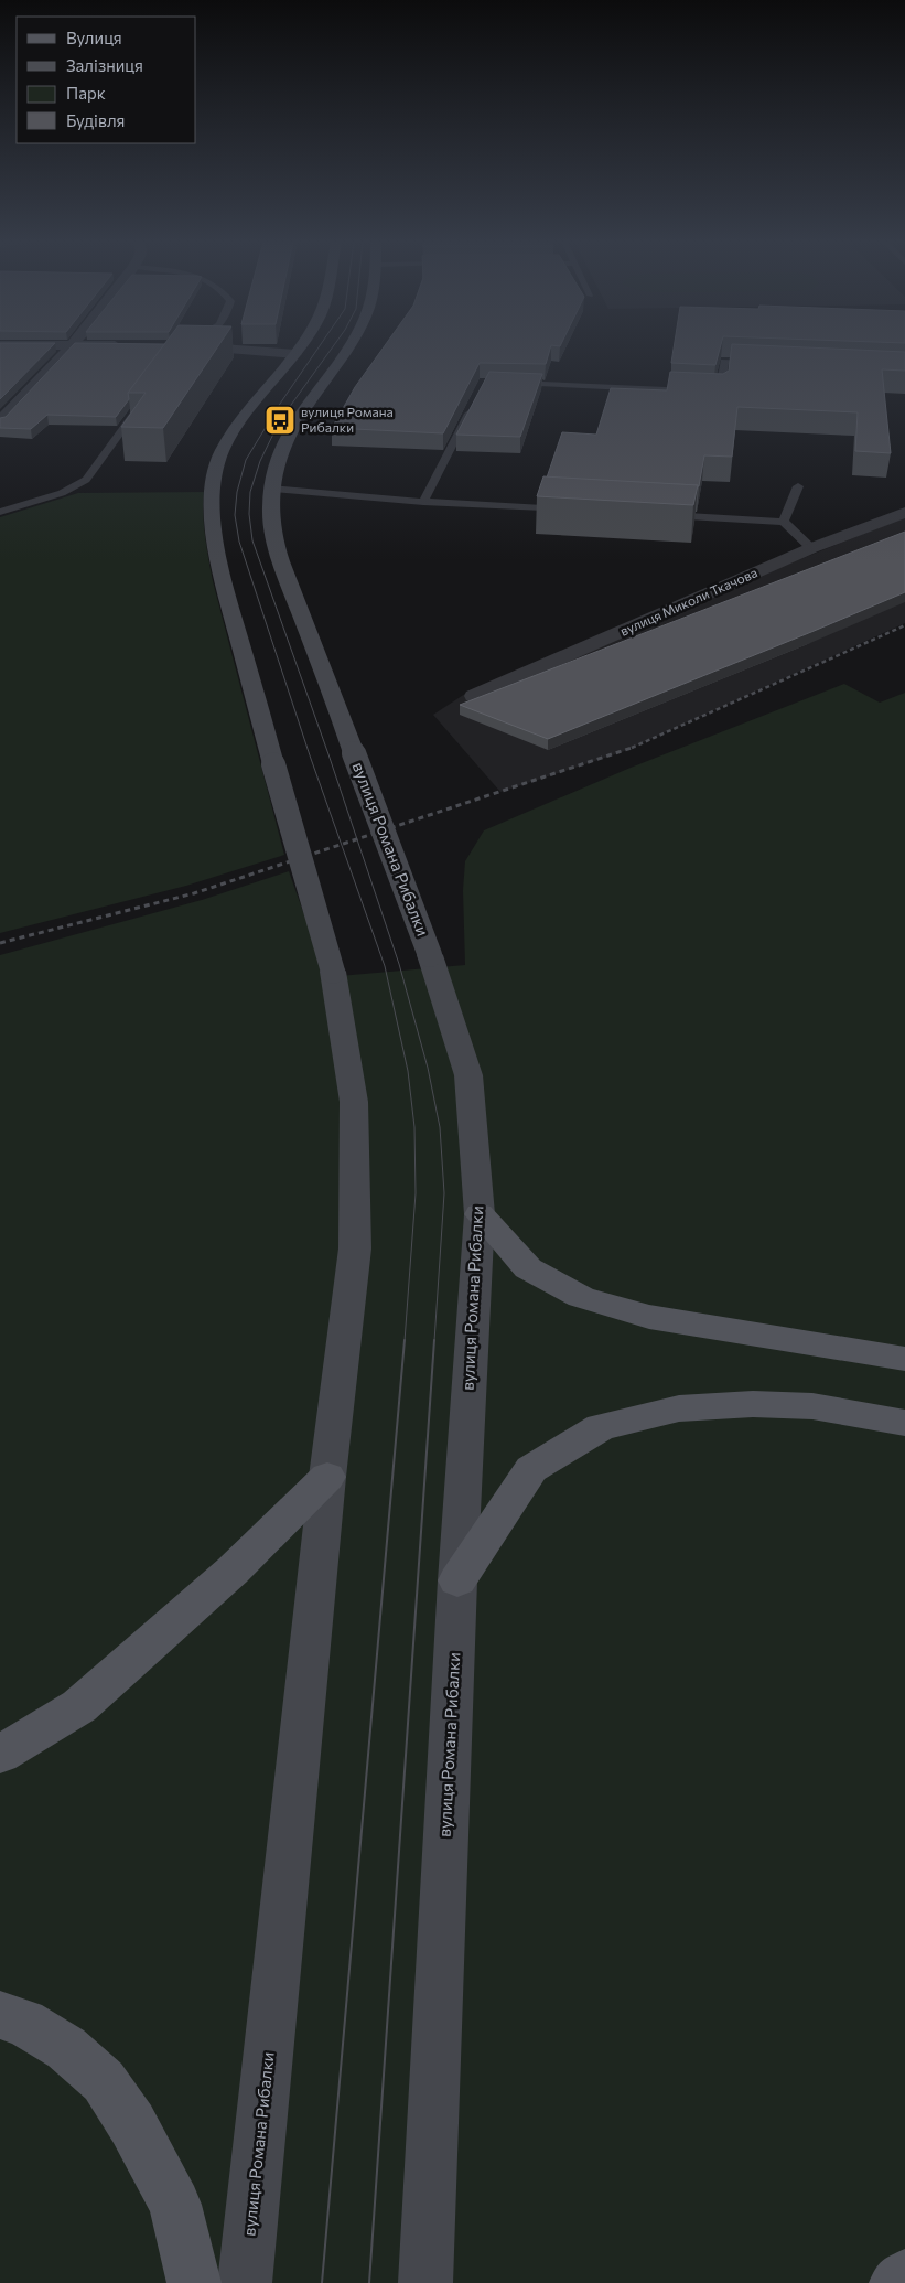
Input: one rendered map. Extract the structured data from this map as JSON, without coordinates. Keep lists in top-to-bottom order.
{
  "streets": {
    "main road": ["вулиця Романа Рибалки"],
    "street": ["вулиця Миколи Ткачова"]
  },
  "places": {
    "bus stop": ["вулиця Романа Рибалки"]
  },
  "legend": [
    "Вулиця",
    "Залізниця",
    "Парк",
    "Будівля"
  ]
}
